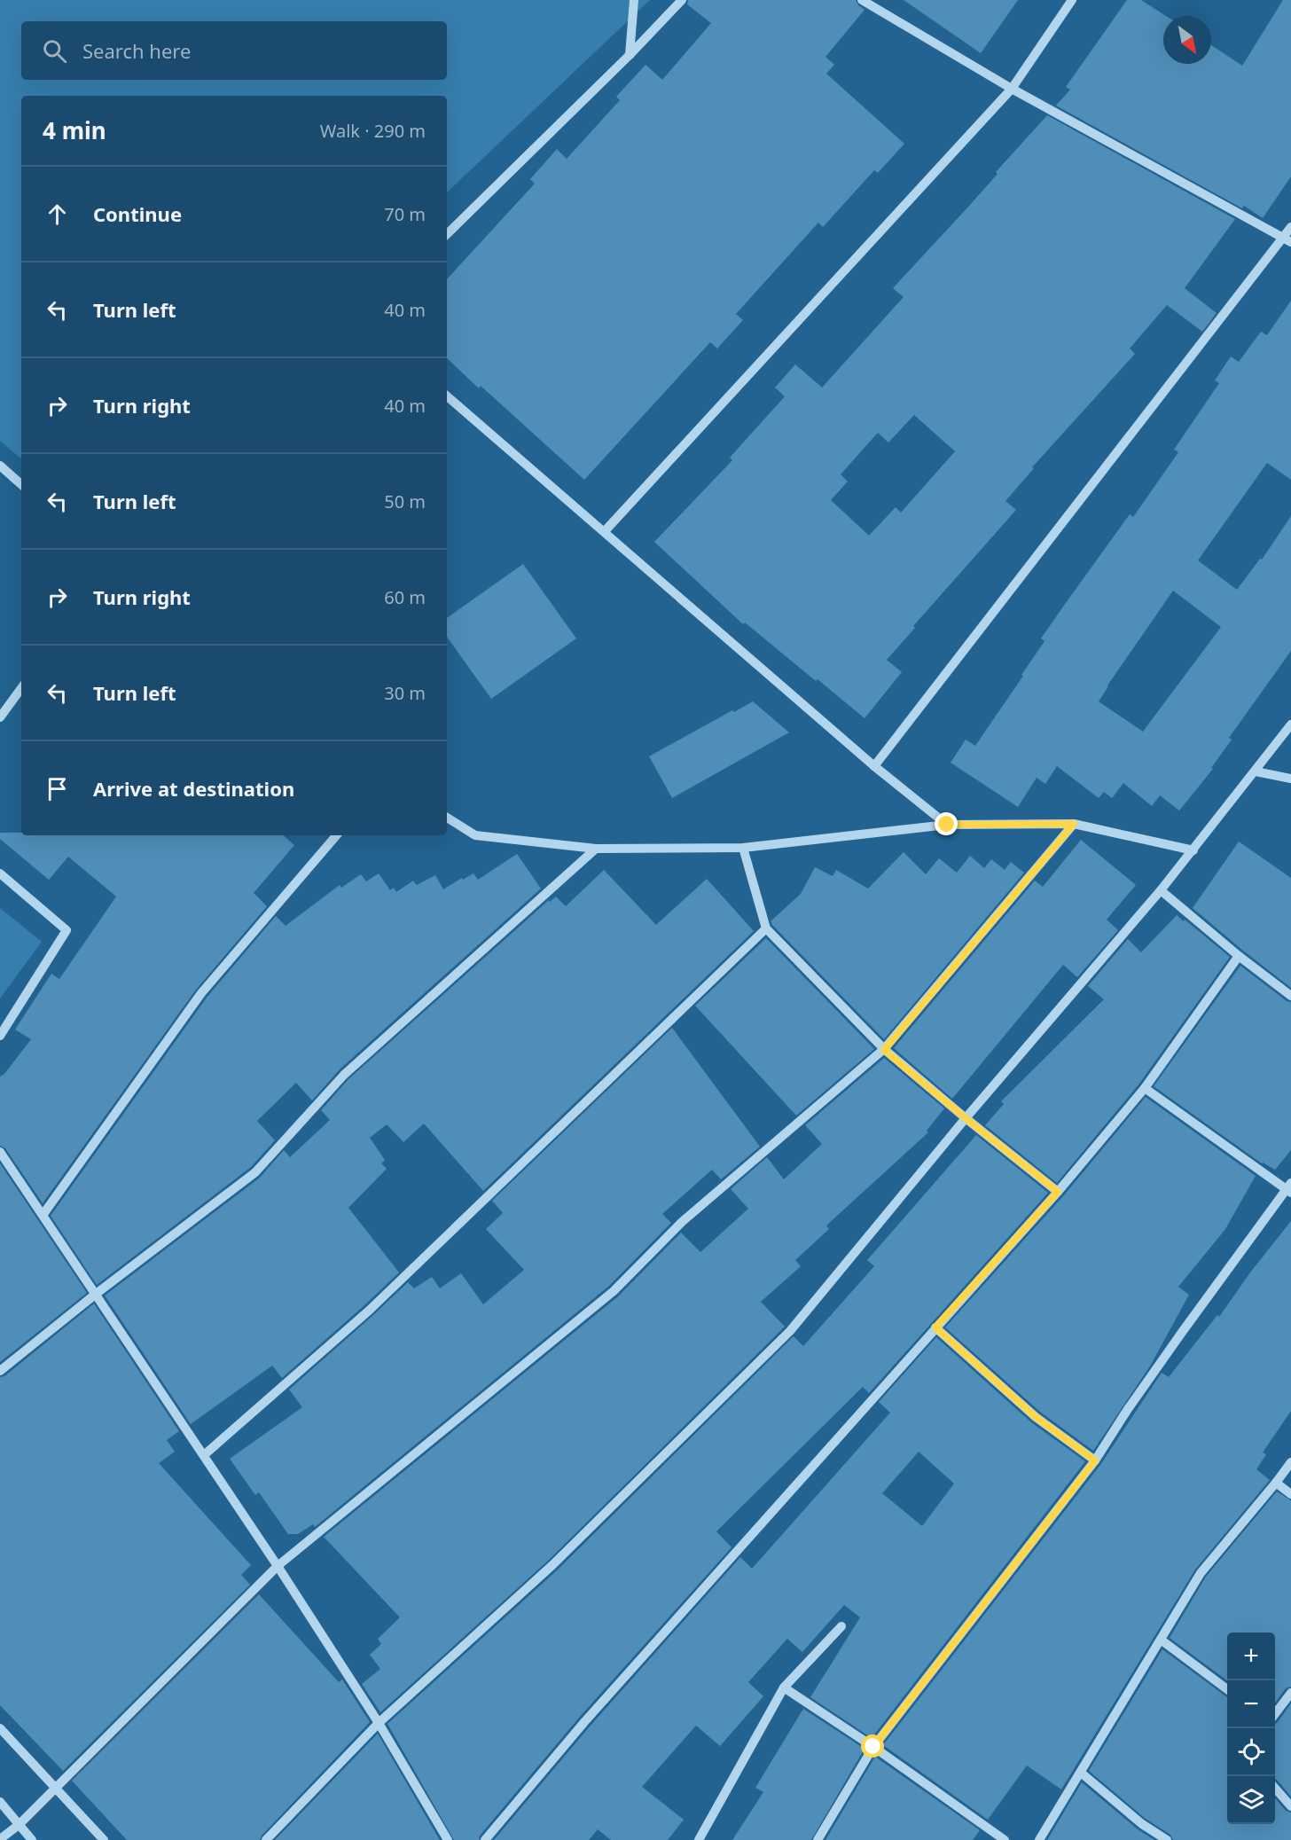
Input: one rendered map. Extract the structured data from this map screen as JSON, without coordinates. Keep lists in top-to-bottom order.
{
  "north": "bottom right",
  "page": {
    "search": "Search here",
    "heading": ["4 min", "Walk · 290 m"],
    "list": [
      ["Continue", "70 m"],
      ["Turn left", "40 m"],
      ["Turn right", "40 m"],
      ["Turn left", "50 m"],
      ["Turn right", "60 m"],
      ["Turn left", "30 m"],
      "Arrive at destination"
    ],
    "map_buttons": ["+", "−"]
  }
}
